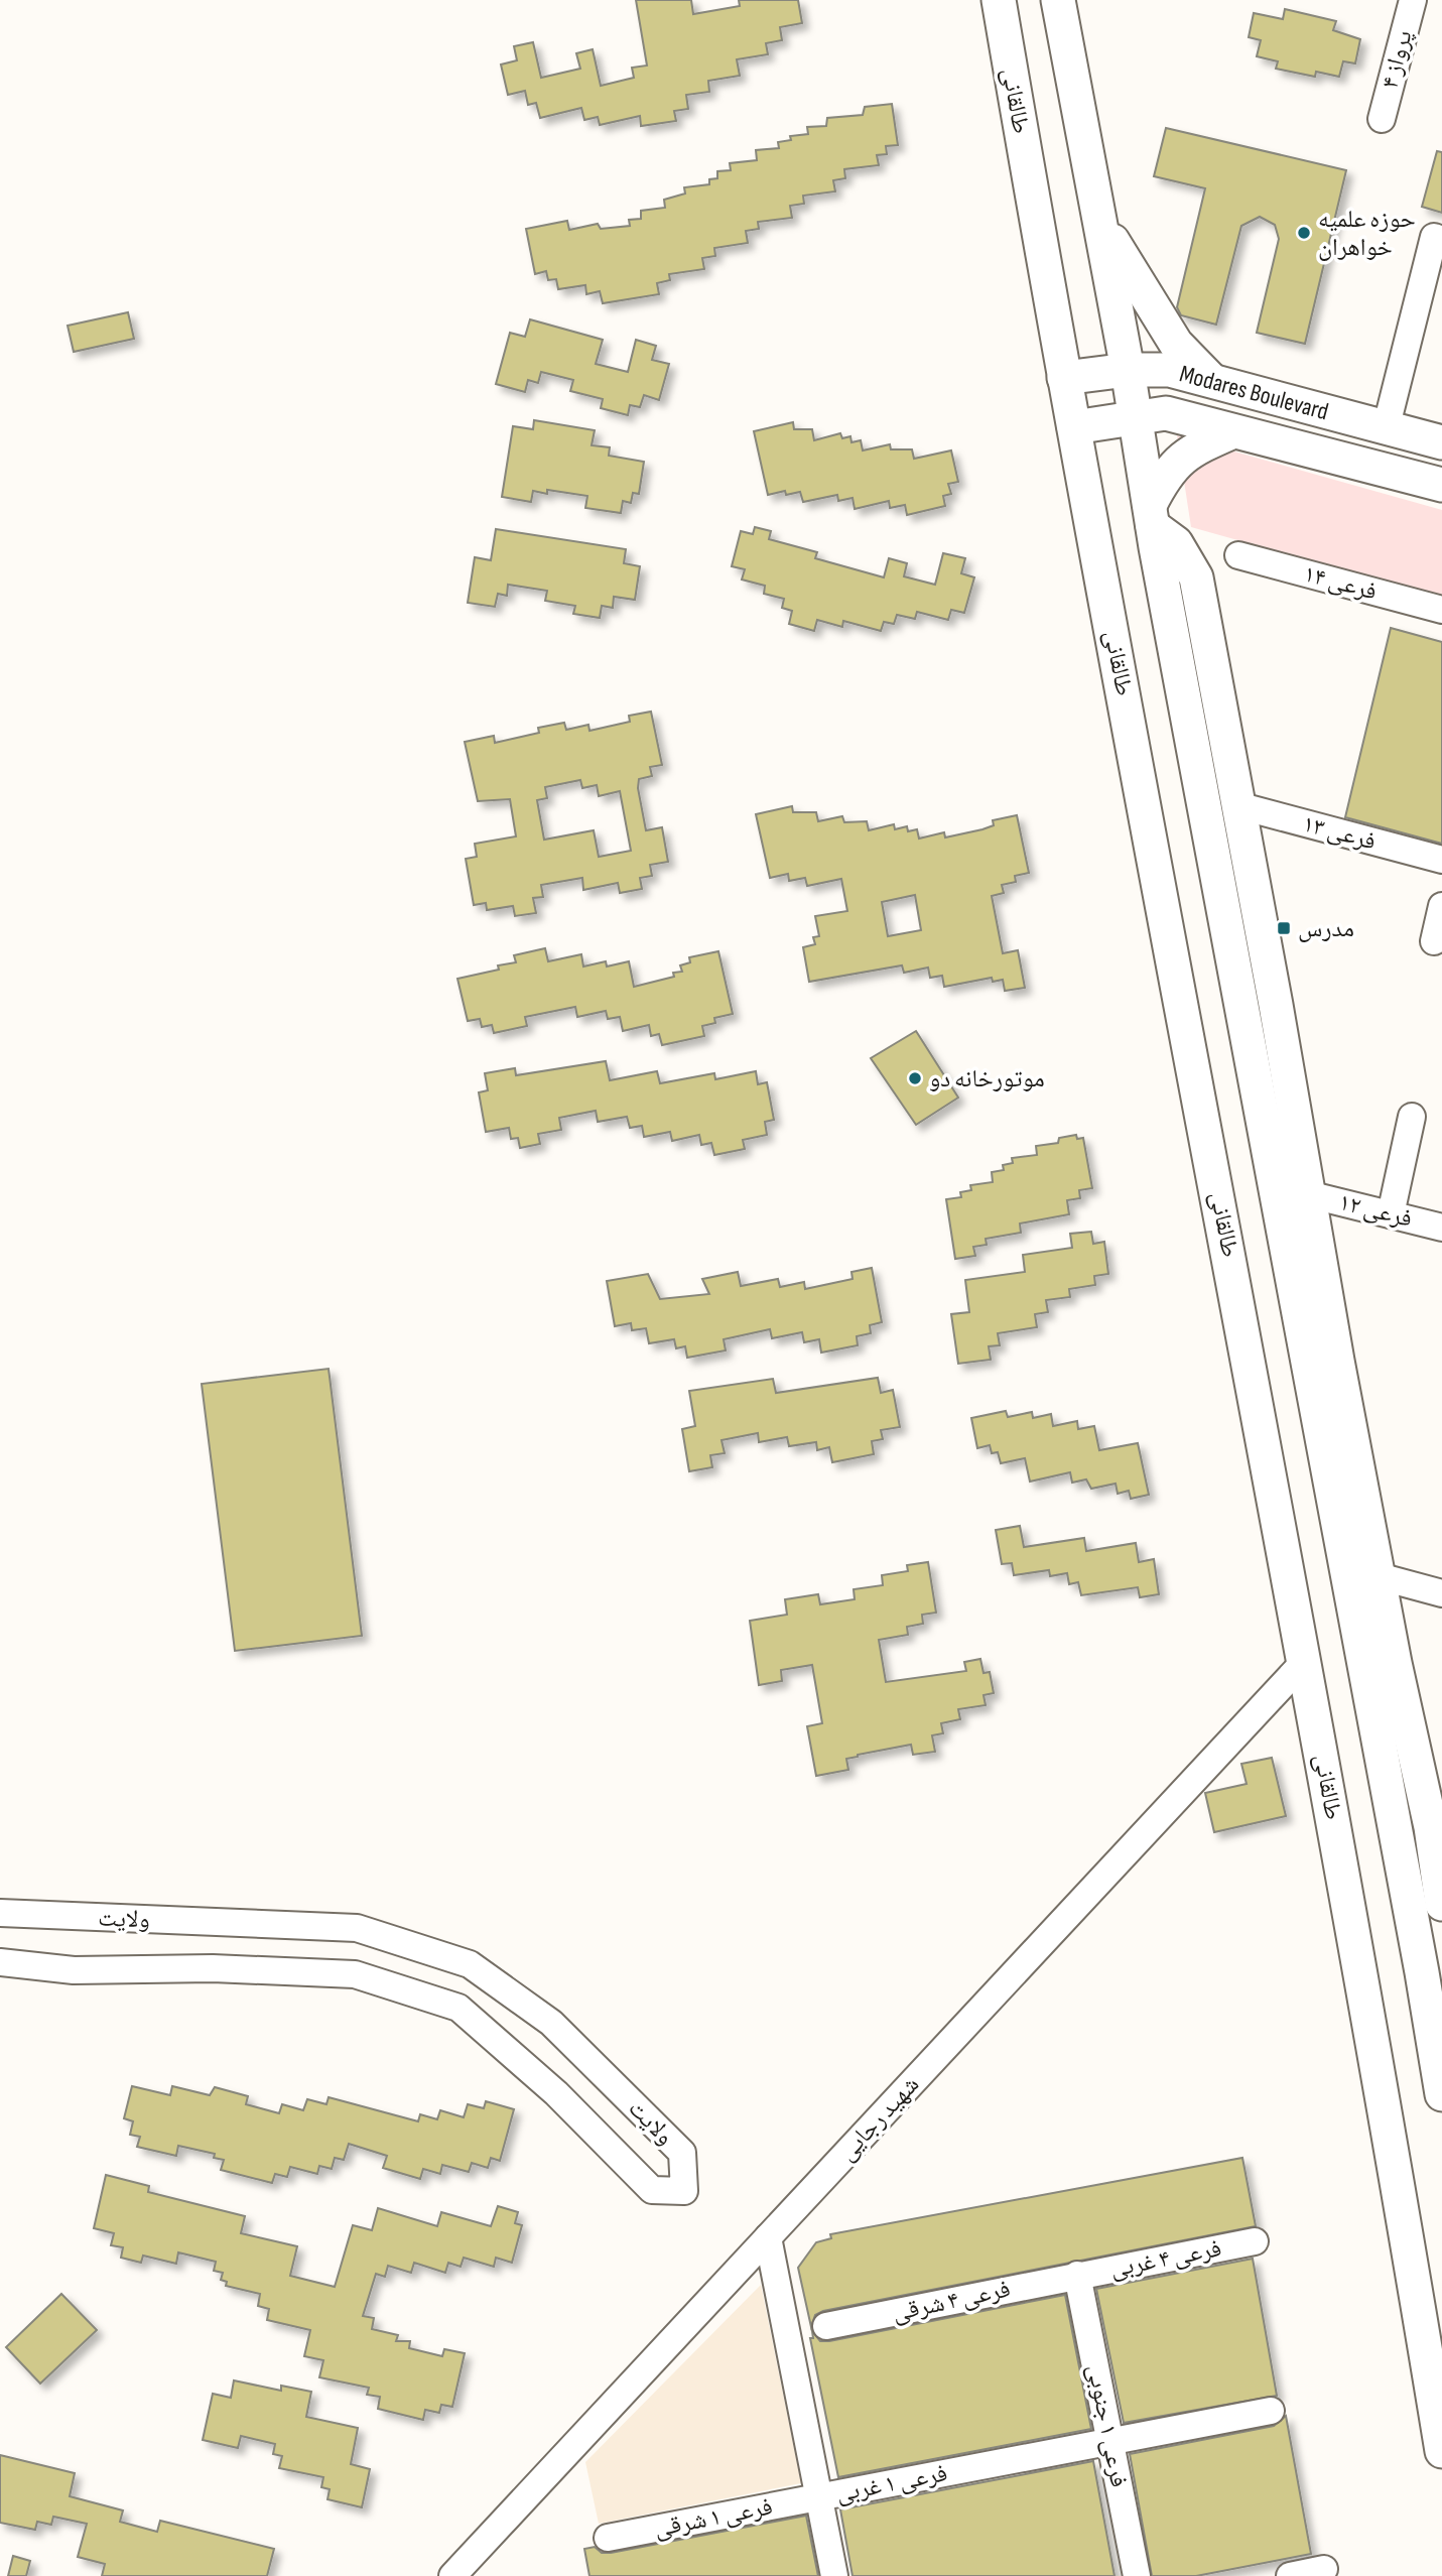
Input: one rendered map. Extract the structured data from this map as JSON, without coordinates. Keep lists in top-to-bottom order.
{
  "streets": {
    "main road": ["طالقانی", "Modares Boulevard"],
    "street": [
      "پرواز ۴",
      "فرعی ۱۴",
      "فرعی ۱۳",
      "فرعی ۱۲",
      "ولایت",
      "شهید رجایی",
      "فرعی ۴ غربی",
      "فرعی ۴ شرقی",
      "فرعی ۱ جنوبی",
      "فرعی ۱ غربی",
      "فرعی ۱ شرقی"
    ]
  },
  "crossings": [
    ["طالقانی", "Modares Boulevard"],
    ["طالقانی", "شهید رجایی"],
    ["فرعی ۴ غربی", "فرعی ۴ شرقی"],
    ["فرعی ۴ غربی", "فرعی ۱ جنوبی"],
    ["فرعی ۴ شرقی", "فرعی ۱ جنوبی"],
    ["فرعی ۱ جنوبی", "فرعی ۱ غربی"],
    ["فرعی ۱ غربی", "فرعی ۱ شرقی"]
  ],
  "places": {
    "other": ["حوزه علمیه خواهران", "موتورخانه دو"],
    "transit": ["مدرس"]
  }
}
